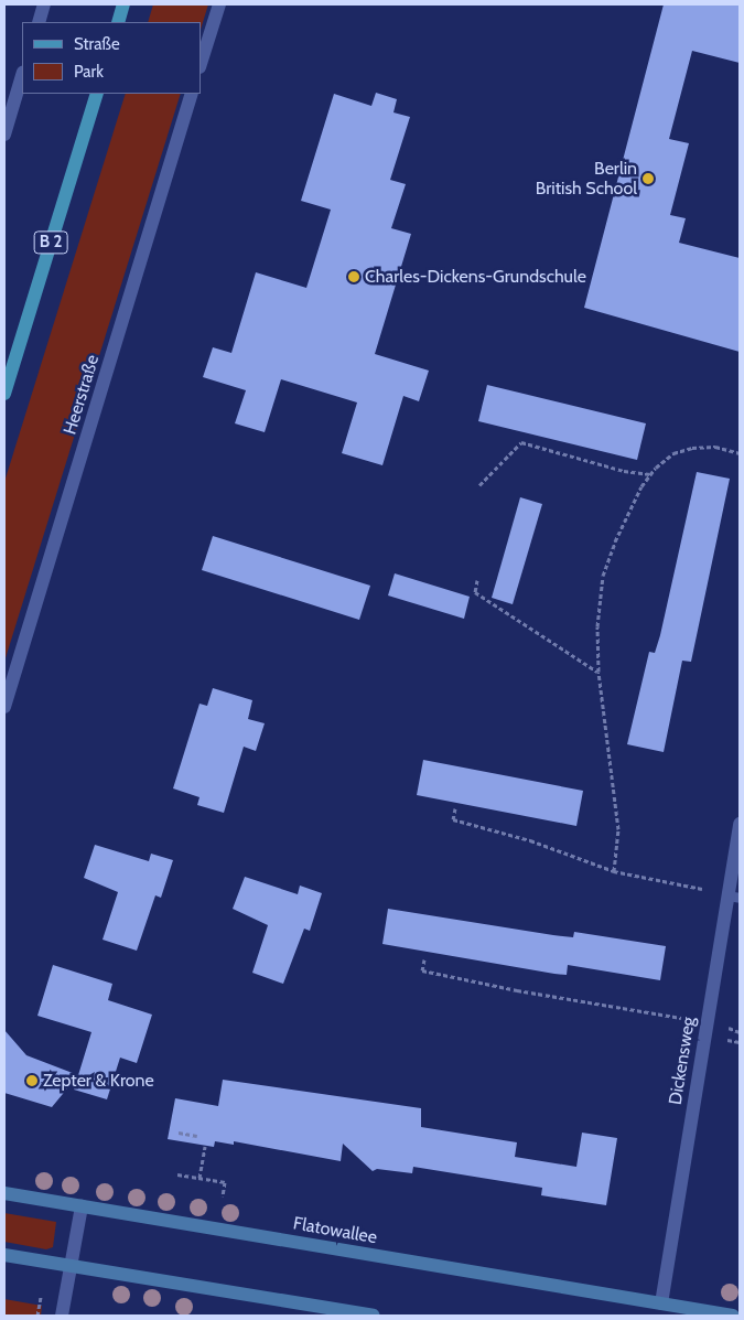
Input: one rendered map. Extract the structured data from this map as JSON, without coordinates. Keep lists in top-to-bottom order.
{
  "streets": {
    "main road": ["B 2", "Flatowallee"],
    "street": ["Heerstraße", "Dickensweg"]
  },
  "crossings": [
    ["Dickensweg", "Flatowallee"]
  ],
  "places": ["Berlin British School", "Charles-Dickens-Grundschule", "Zepter & Krone"],
  "legend": ["Straße", "Park"]
}
